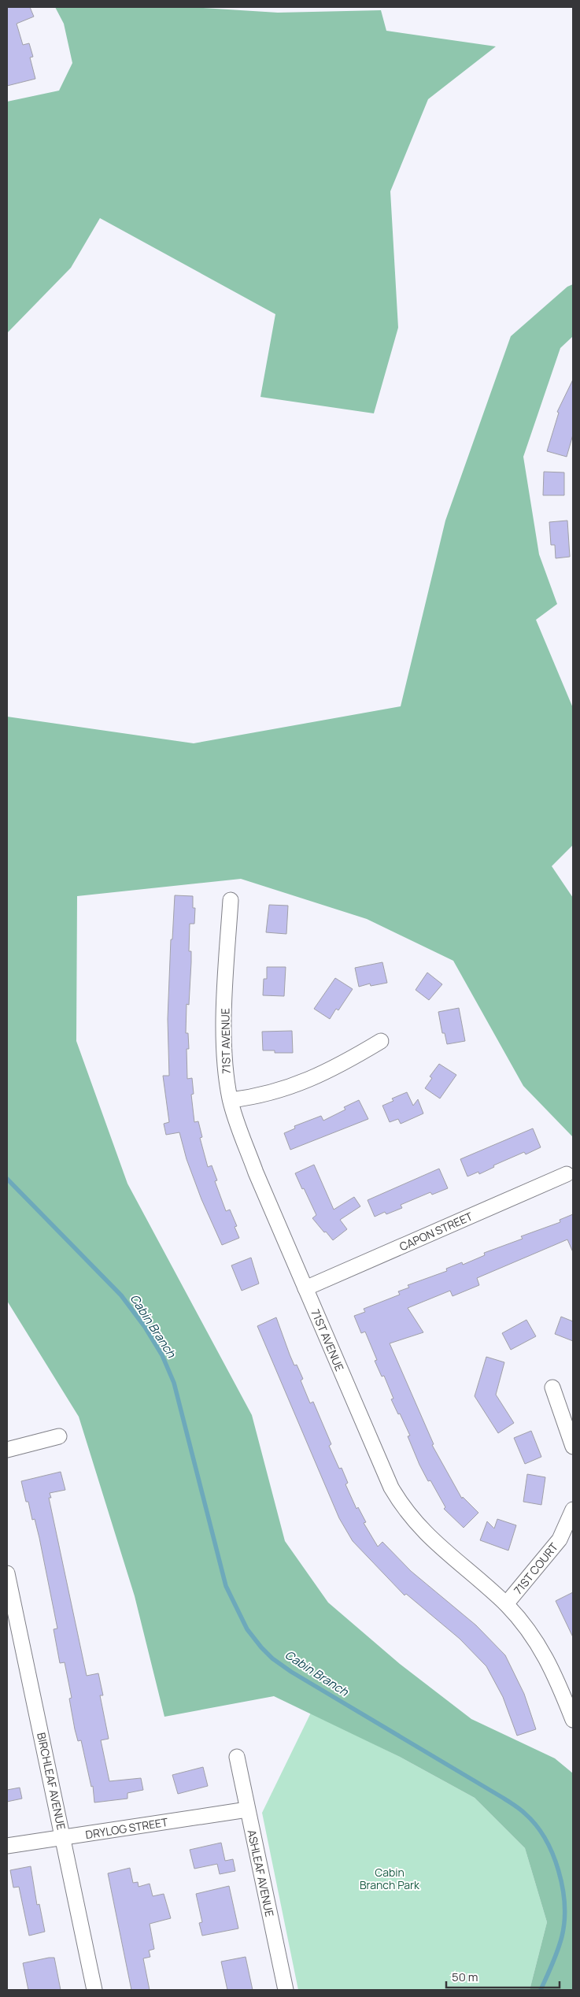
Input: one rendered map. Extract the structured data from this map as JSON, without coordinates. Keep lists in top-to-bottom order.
{
  "streets": {
    "street": [
      "71ST AVENUE",
      "CAPON STREET",
      "71ST COURT",
      "BIRCHLEAF AVENUE",
      "DRYLOG STREET",
      "ASHLEAF AVENUE"
    ]
  },
  "crossings": [
    ["71ST AVENUE", "CAPON STREET"],
    ["71ST AVENUE", "71ST COURT"],
    ["BIRCHLEAF AVENUE", "DRYLOG STREET"],
    ["DRYLOG STREET", "ASHLEAF AVENUE"]
  ],
  "water": ["Cabin Branch"],
  "parks": ["Cabin Branch Park"],
  "scale_bar": "50 m"
}
